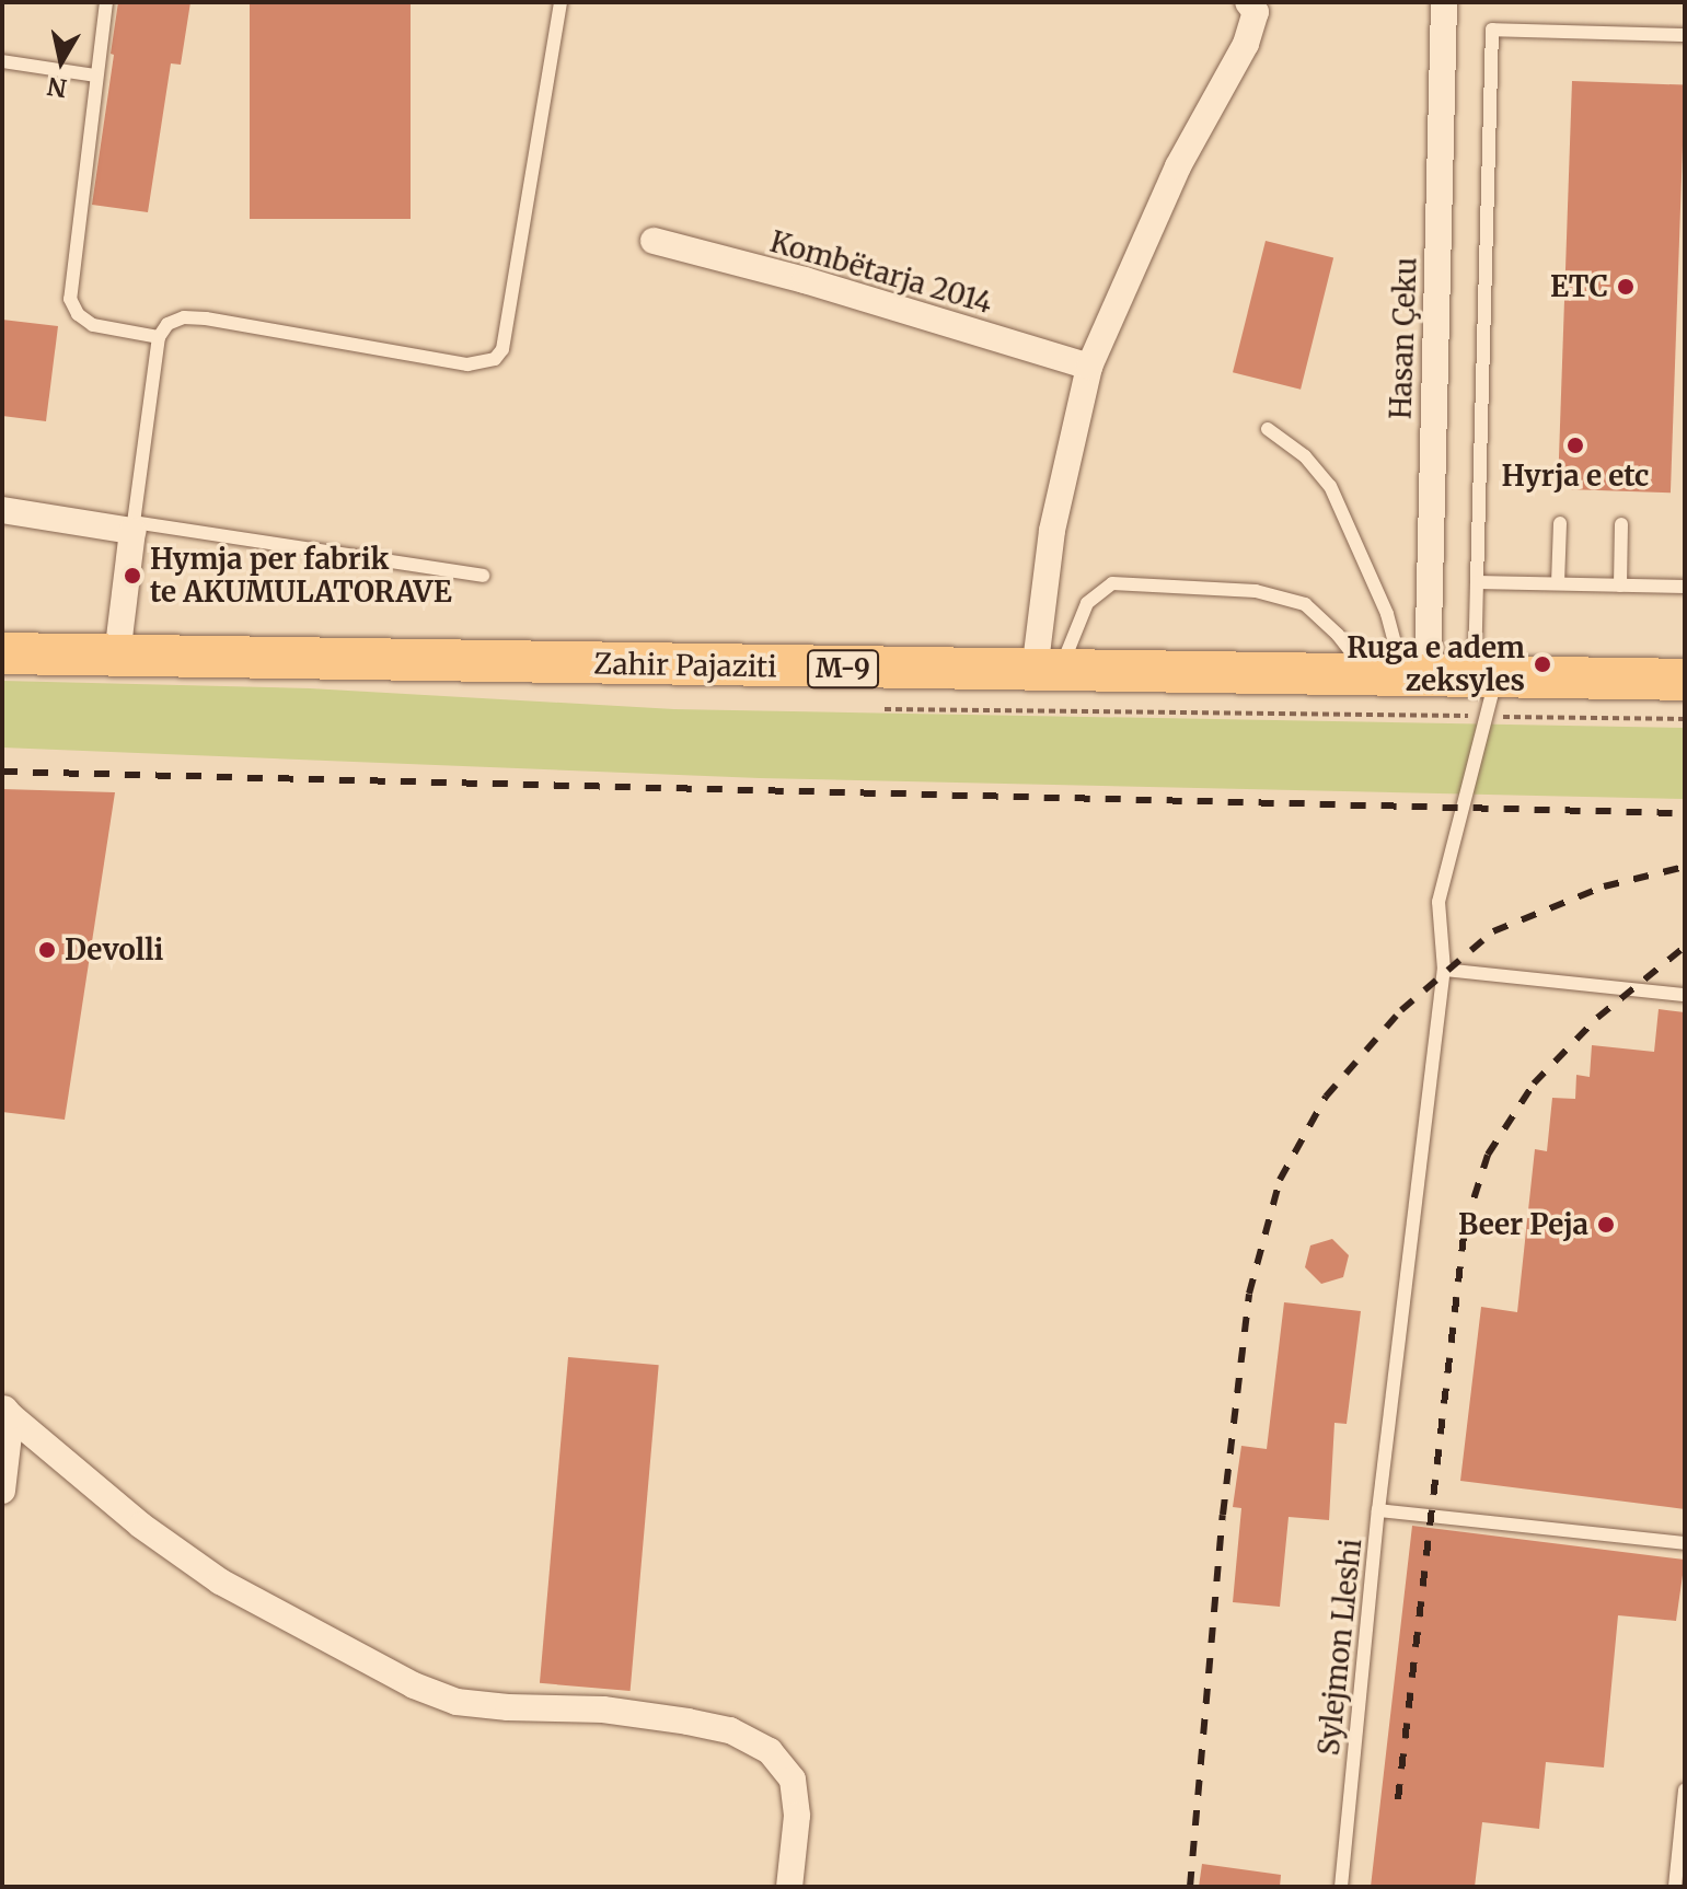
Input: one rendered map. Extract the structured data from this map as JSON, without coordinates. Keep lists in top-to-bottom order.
{
  "streets": {
    "main road": ["Zahir Pajaziti", "M-9"],
    "street": ["Kombëtarja 2014", "Hasan Çeku"],
    "lane": ["Sylejmon Lleshi"]
  },
  "crossings": [
    ["Hasan Çeku", "Zahir Pajaziti"]
  ],
  "places": [
    "ETC",
    "Hyrja e etc",
    "Hymja per fabrik te AKUMULATORAVE",
    "Ruga e adem zeksyles",
    "Devolli",
    "Beer Peja"
  ],
  "north": "bottom"
}
